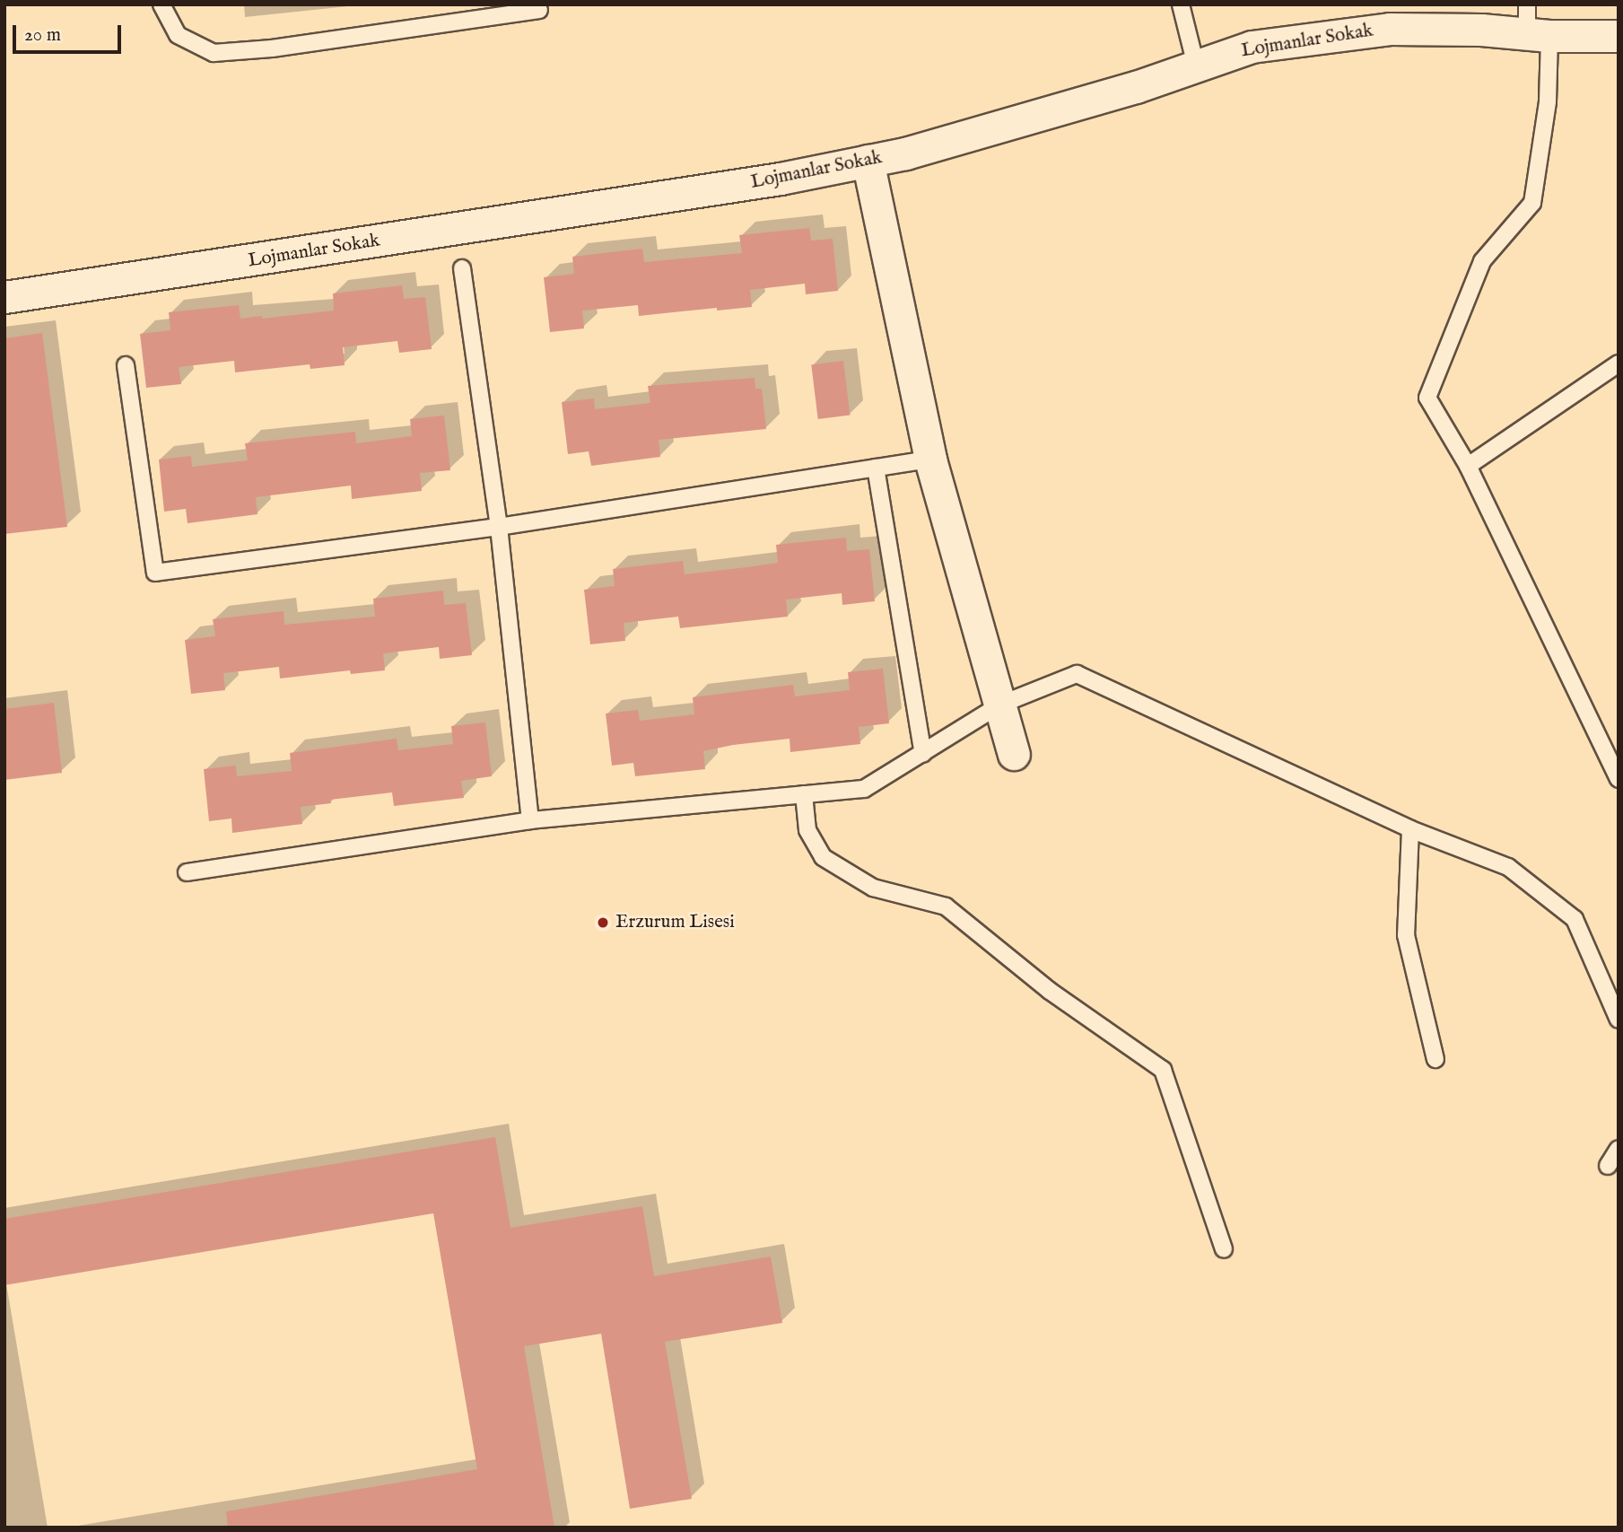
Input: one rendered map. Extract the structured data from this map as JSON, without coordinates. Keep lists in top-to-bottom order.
{
  "streets": {
    "street": ["Lojmanlar Sokak"]
  },
  "places": ["Erzurum Lisesi"],
  "scale_bar": "20 m"
}
